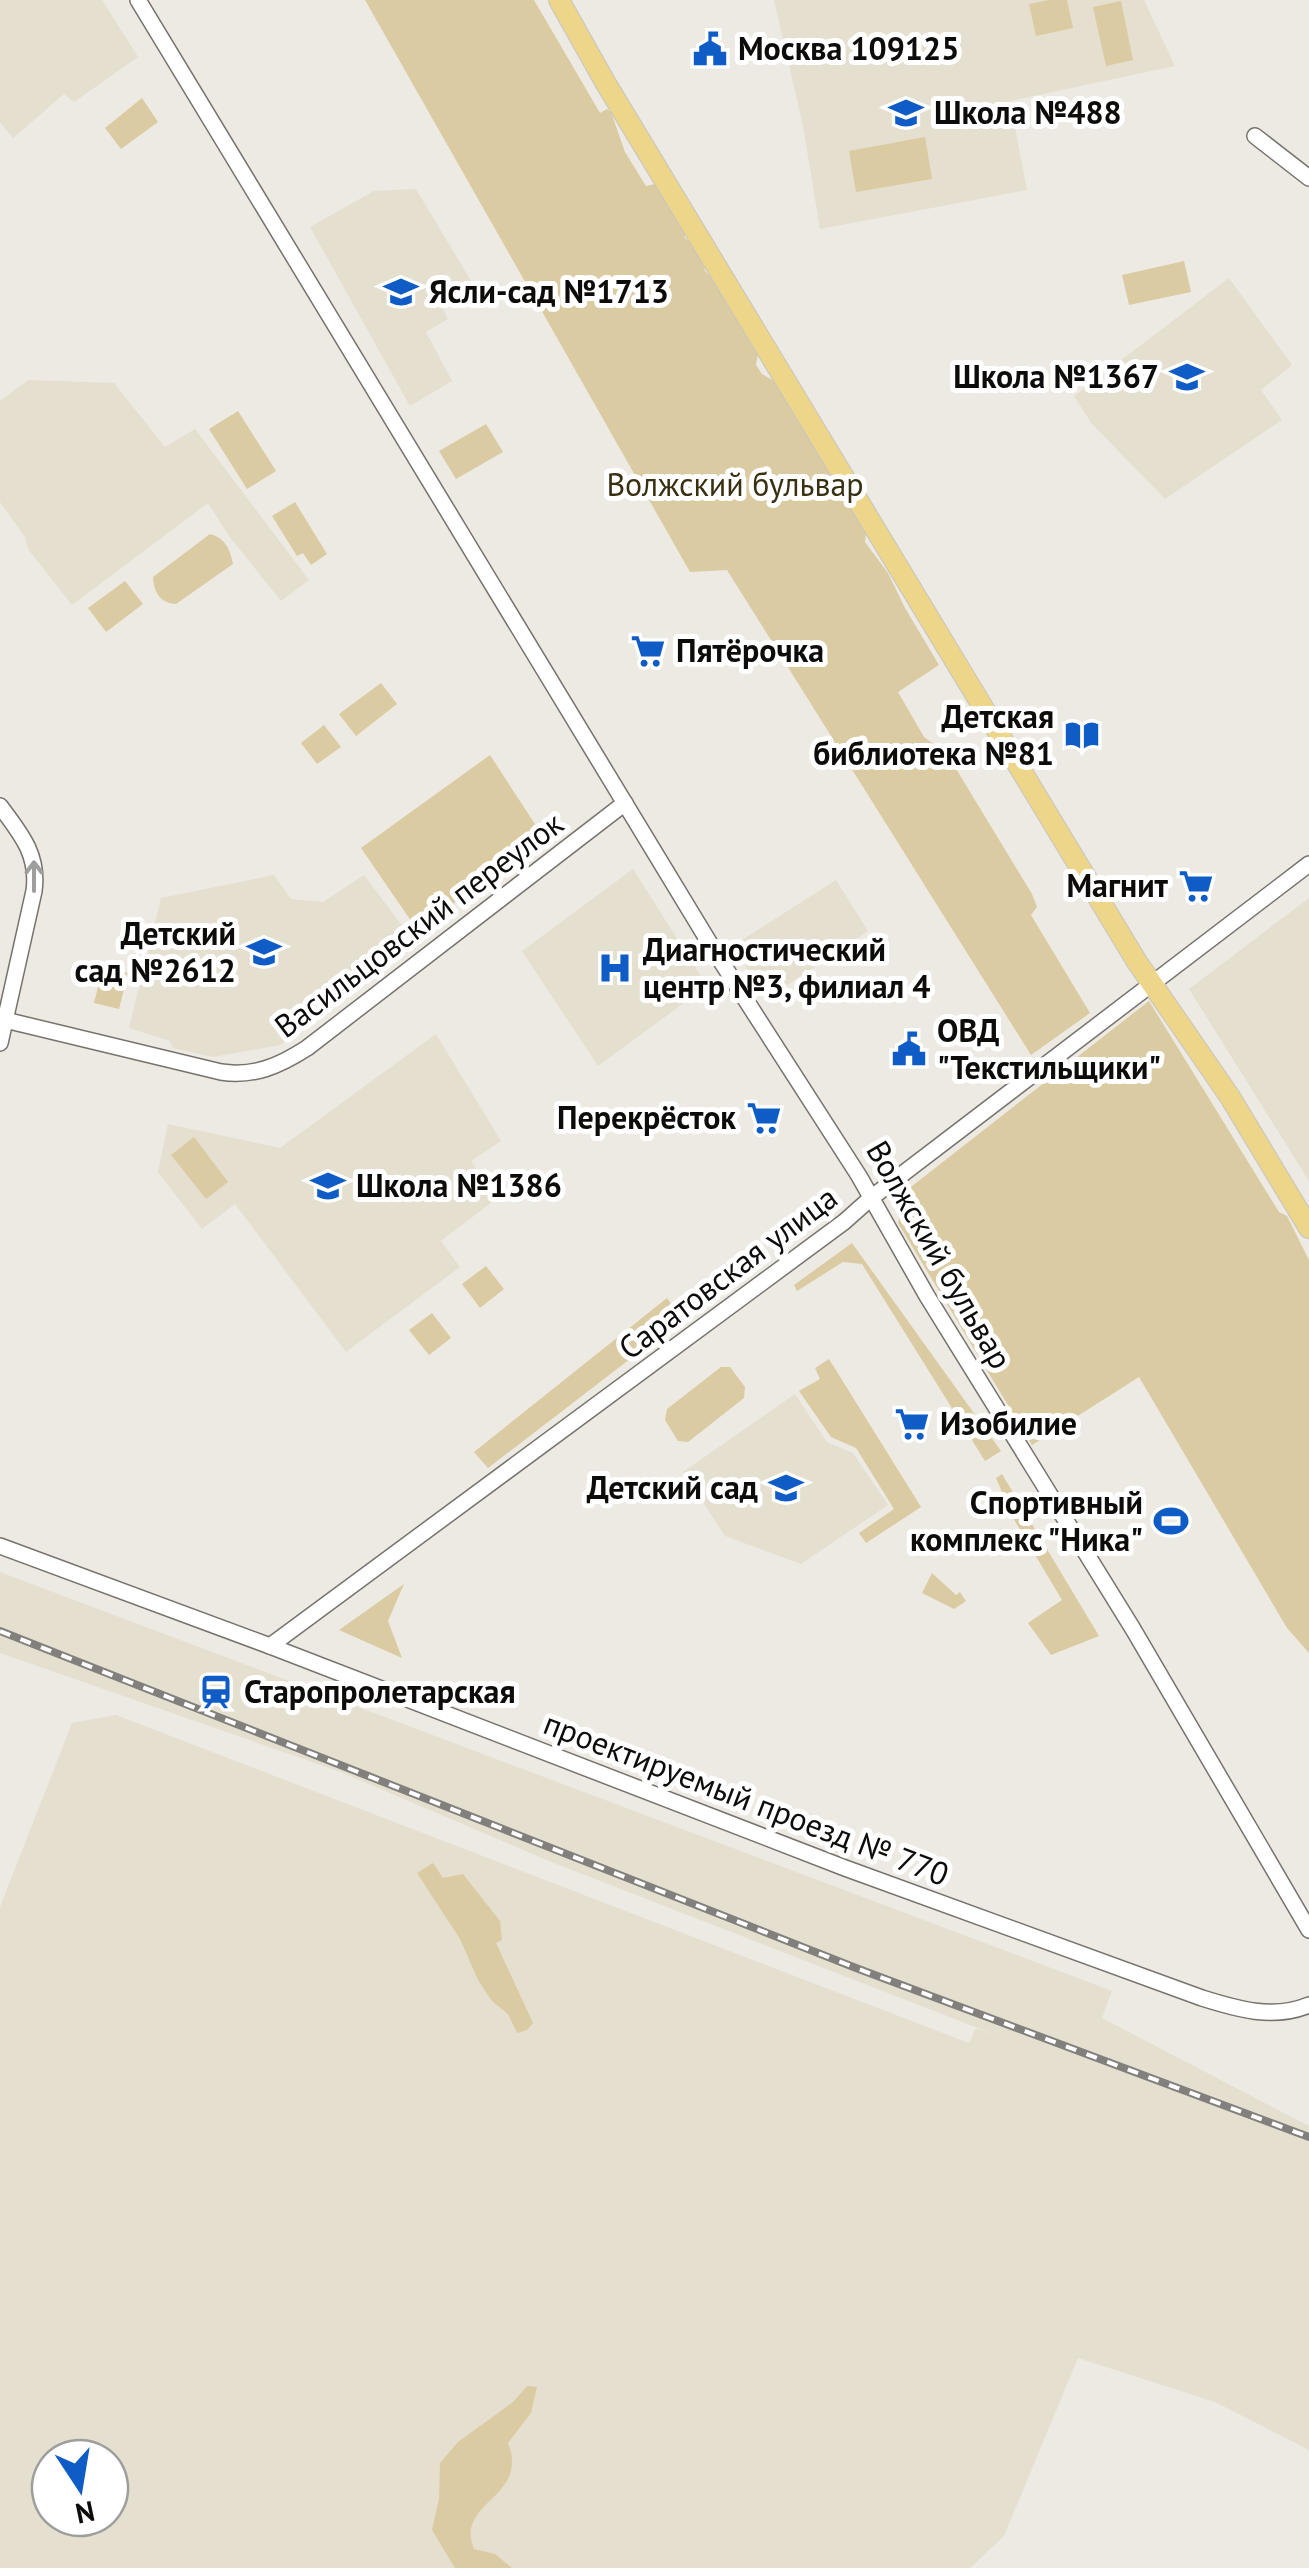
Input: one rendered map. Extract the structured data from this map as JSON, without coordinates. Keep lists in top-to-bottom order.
{
  "streets": {
    "street": [
      "Васильцовский переулок",
      "Волжский бульвар",
      "Саратовская улица",
      "проектируемый проезд № 770"
    ]
  },
  "crossings": [
    ["Васильцовский переулок", "Волжский бульвар"],
    ["Волжский бульвар", "Саратовская улица"],
    ["Саратовская улица", "проектируемый проезд № 770"]
  ],
  "parks": ["Волжский бульвар"],
  "places": {
    "public building": ["Москва 109125", "ОВД \"Текстильщики\""],
    "school or university": [
      "Школа №488",
      "Ясли-сад №1713",
      "Школа №1367",
      "Детский сад №2612",
      "Школа №1386",
      "Детский сад"
    ],
    "supermarket": [
      "Пятёрочка",
      "Магнит",
      "Перекрёсток",
      "Изобилие"
    ],
    "library": ["Детская библиотека №81"],
    "hospital": ["Диагностический центр №3, филиал 4"],
    "sports": ["Спортивный комплекс \"Ника\""],
    "station": ["Старопролетарская"]
  },
  "north": "bottom"
}
